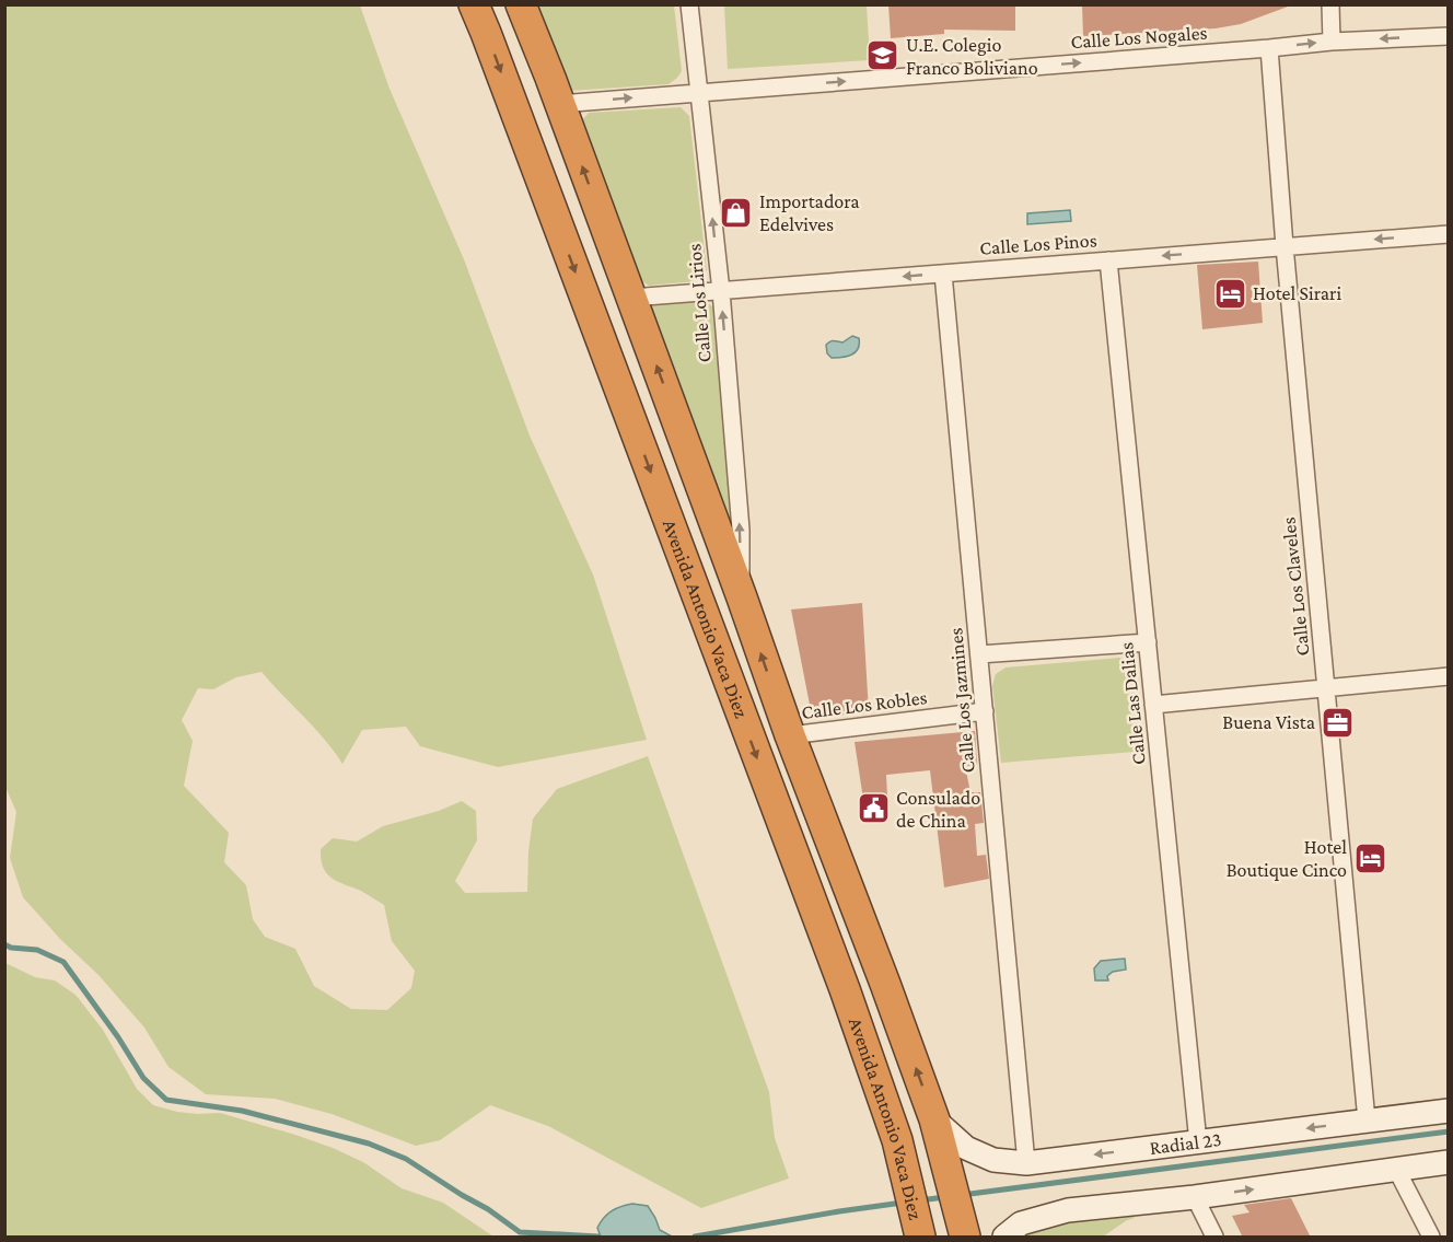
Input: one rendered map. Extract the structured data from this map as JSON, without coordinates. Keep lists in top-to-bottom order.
{
  "streets": {
    "highway": ["Avenida Antonio Vaca Diez"],
    "street": [
      "Calle Los Nogales",
      "Calle Los Pinos",
      "Calle Los Lirios",
      "Calle Los Claveles",
      "Calle Los Jazmines",
      "Calle Las Dalias",
      "Calle Los Robles",
      "Radial 23"
    ]
  },
  "crossings": [
    ["Calle Los Nogales", "Calle Los Lirios"],
    ["Calle Los Nogales", "Calle Los Claveles"],
    ["Calle Los Nogales", "Avenida Antonio Vaca Diez"],
    ["Calle Los Pinos", "Calle Los Lirios"],
    ["Calle Los Pinos", "Calle Los Claveles"],
    ["Calle Los Pinos", "Avenida Antonio Vaca Diez"],
    ["Calle Los Pinos", "Calle Los Jazmines"],
    ["Calle Los Pinos", "Calle Las Dalias"],
    ["Calle Los Lirios", "Avenida Antonio Vaca Diez"],
    ["Calle Los Claveles", "Radial 23"],
    ["Avenida Antonio Vaca Diez", "Calle Los Robles"],
    ["Avenida Antonio Vaca Diez", "Radial 23"],
    ["Calle Los Jazmines", "Calle Los Robles"],
    ["Calle Los Jazmines", "Radial 23"],
    ["Calle Las Dalias", "Radial 23"]
  ],
  "one_way": ["Calle Los Pinos", "Calle Los Lirios"],
  "places": {
    "school or university": ["U.E. Colegio Franco Boliviano"],
    "shop": ["Importadora Edelvives"],
    "hotel": ["Hotel Sirari", "Hotel Boutique Cinco"],
    "office": ["Buena Vista"],
    "public building": ["Consulado de China"]
  }
}
